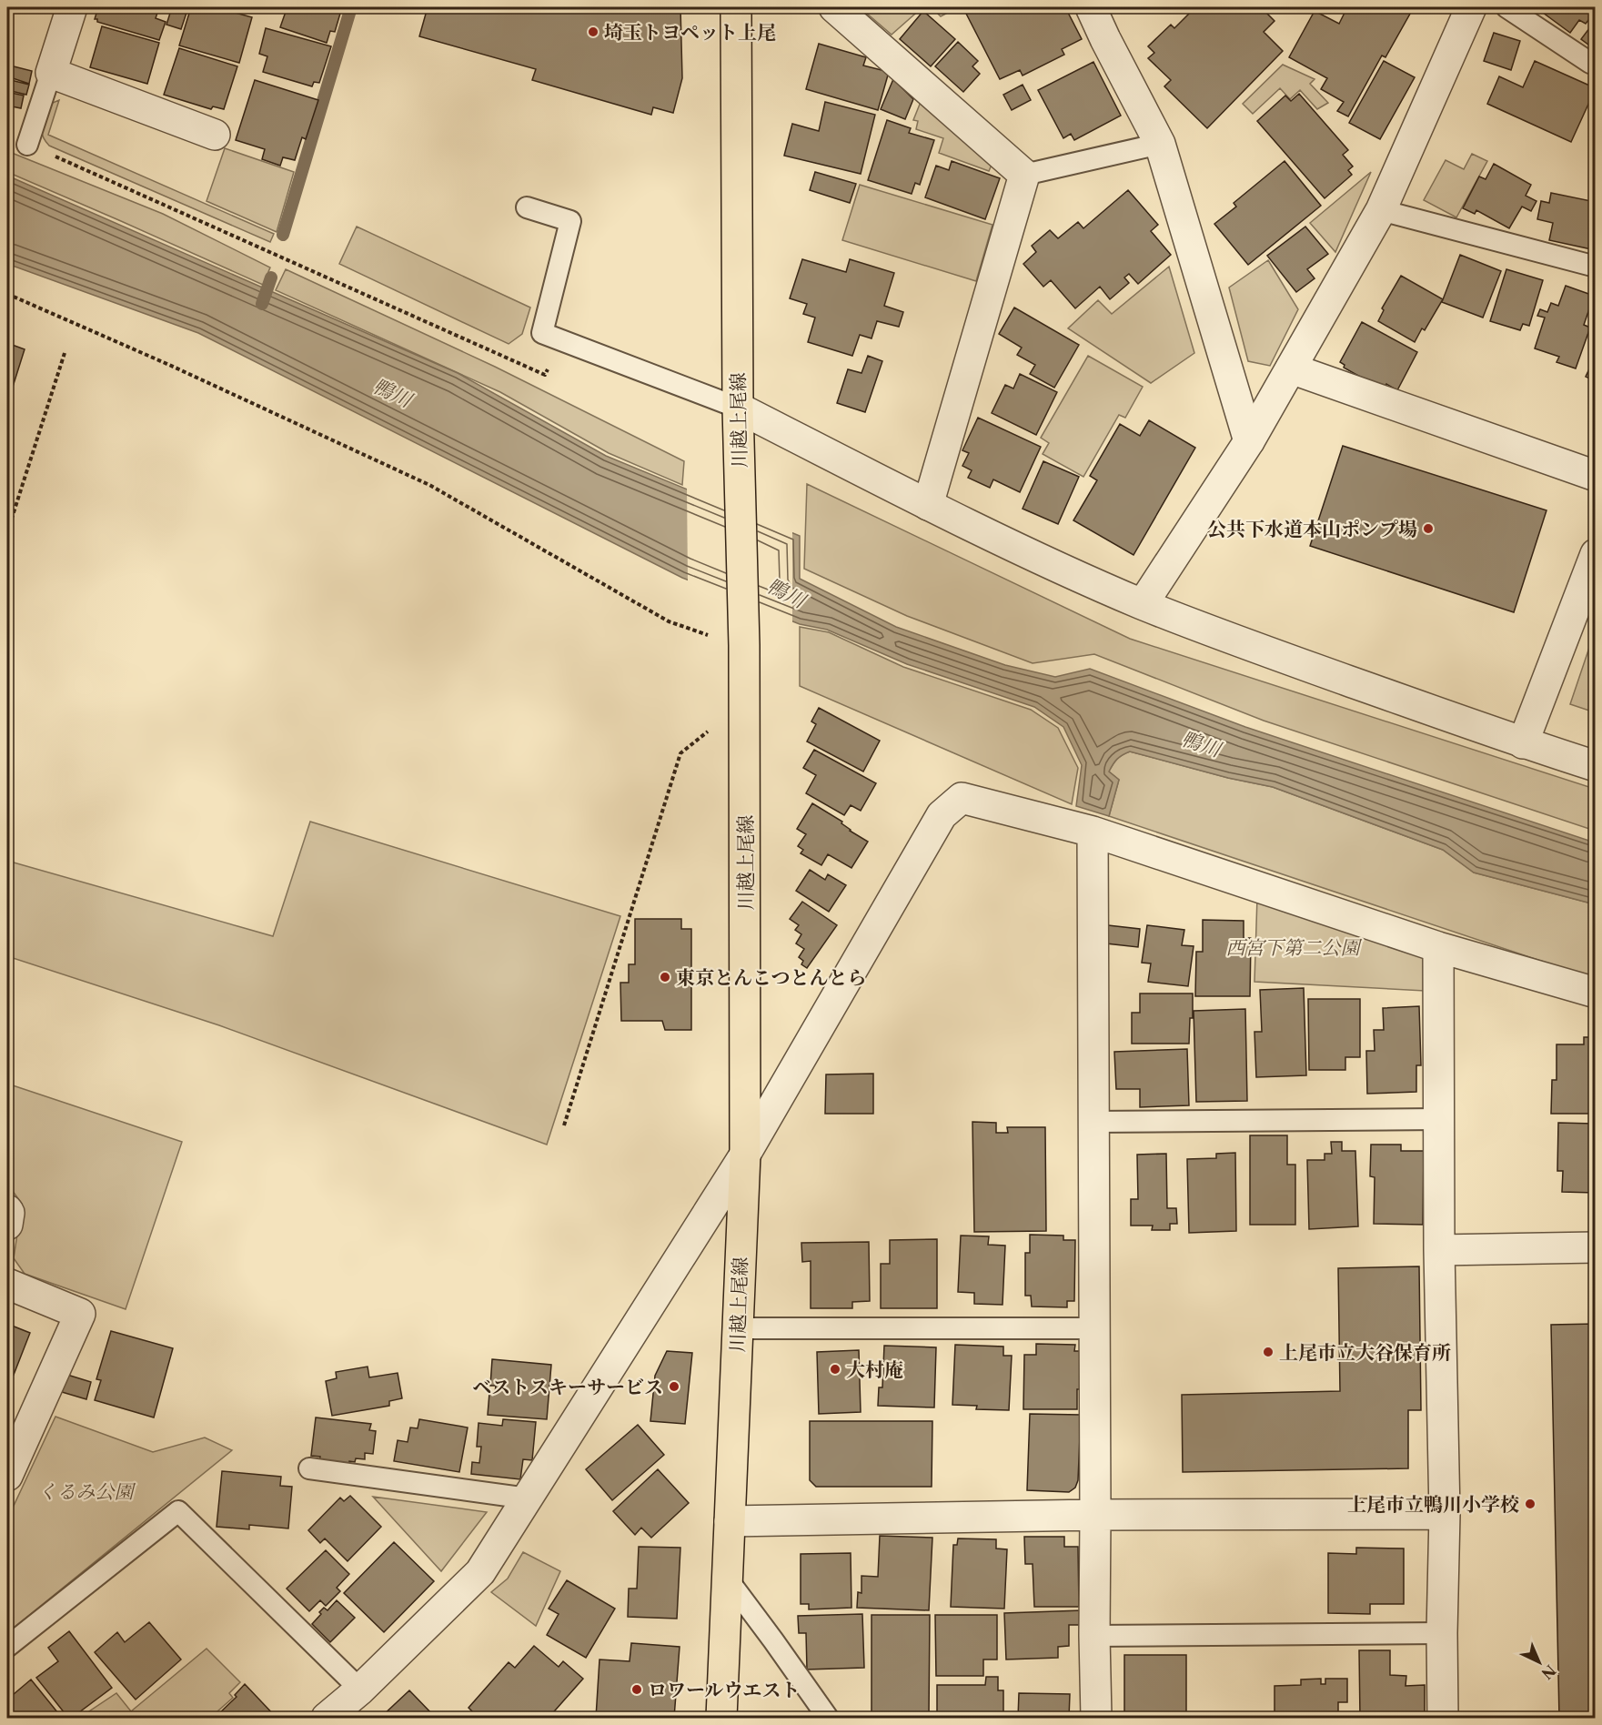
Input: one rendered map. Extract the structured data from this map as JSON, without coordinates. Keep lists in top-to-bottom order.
{
  "streets": {
    "main road": ["川越上尾線"]
  },
  "water": ["鴨川"],
  "parks": ["西宮下第二公園", "くるみ公園"],
  "places": [
    "埼玉トヨペット上尾",
    "公共下水道本山ポンプ場",
    "東京とんこつとんとら",
    "上尾市立大谷保育所",
    "大村庵",
    "ベストスキーサービス",
    "上尾市立鴨川小学校",
    "ロワールウエスト"
  ],
  "north": "bottom right"
}
